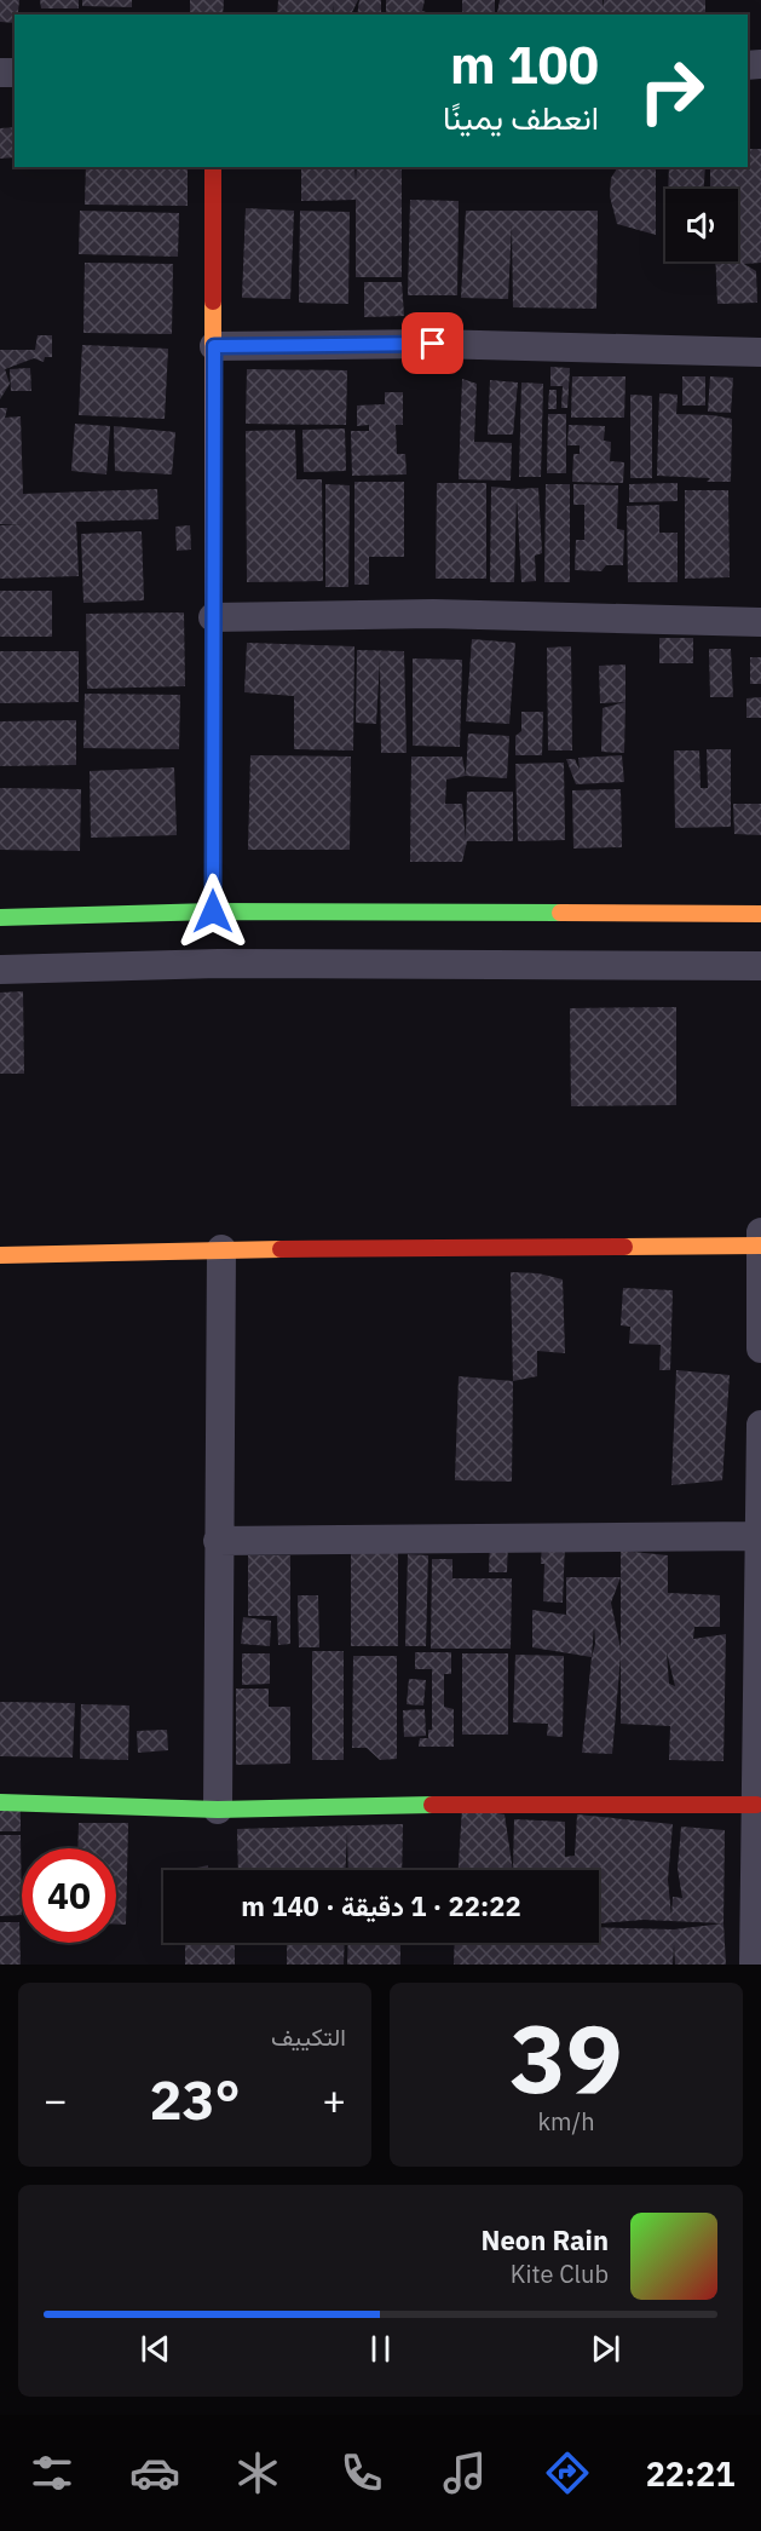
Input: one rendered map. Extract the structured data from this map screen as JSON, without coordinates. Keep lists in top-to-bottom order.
{
  "page": {
    "turn": ["100 m", "انعطف يمينًا"],
    "limit": "40",
    "trip": "22:22 · 1 دقيقة · 140 m",
    "tile": [
      ["39", "km/h"],
      "التكييف"
    ],
    "heat": ["−", "23°", "+"],
    "song": ["Neon Rain", "Kite Club"],
    "tabs": "22:21"
  }
}
